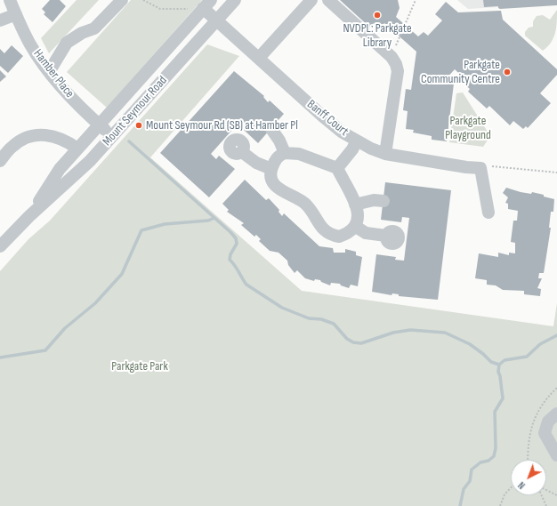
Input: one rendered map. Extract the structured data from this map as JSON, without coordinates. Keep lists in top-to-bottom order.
{
  "streets": {
    "street": ["Hamber Place", "Mount Seymour Road", "Banff Court"]
  },
  "crossings": [
    ["Hamber Place", "Mount Seymour Road"],
    ["Mount Seymour Road", "Banff Court"]
  ],
  "parks": ["Parkgate Playground", "Parkgate Park"],
  "places": ["NVDPL: Parkgate Library", "Parkgate Community Centre", "Mount Seymour Rd (SB) at Hamber Pl"],
  "north": "bottom left"
}
